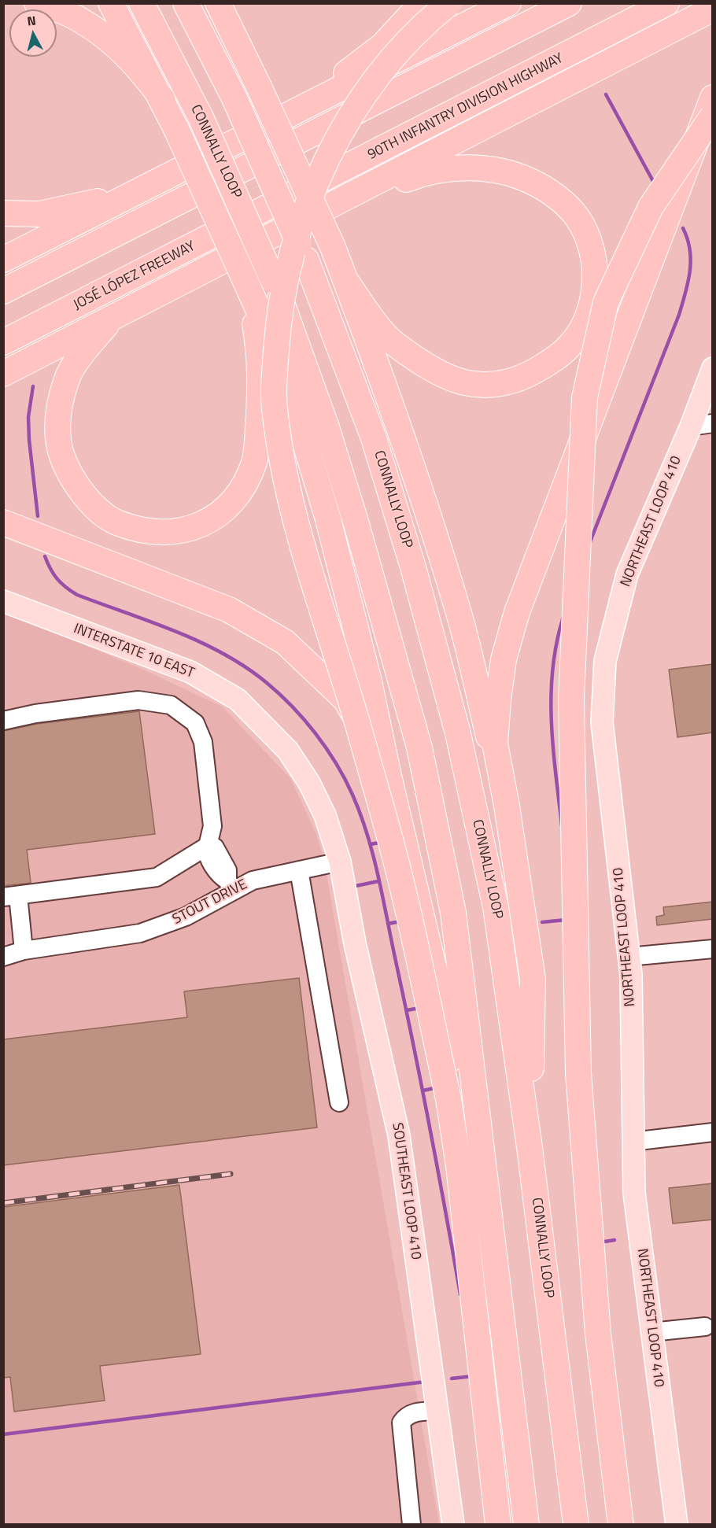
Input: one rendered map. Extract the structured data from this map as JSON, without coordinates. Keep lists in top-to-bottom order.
{
  "streets": {
    "highway": ["90TH INFANTRY DIVISION HIGHWAY", "CONNALLY LOOP", "JOSÉ LÓPEZ FREEWAY"],
    "main road": ["NORTHEAST LOOP 410", "INTERSTATE 10 EAST", "SOUTHEAST LOOP 410"],
    "street": ["STOUT DRIVE"]
  },
  "crossings": [
    ["90TH INFANTRY DIVISION HIGHWAY", "JOSÉ LÓPEZ FREEWAY"],
    ["INTERSTATE 10 EAST", "STOUT DRIVE"],
    ["INTERSTATE 10 EAST", "SOUTHEAST LOOP 410"],
    ["STOUT DRIVE", "SOUTHEAST LOOP 410"]
  ],
  "north": "top"
}
